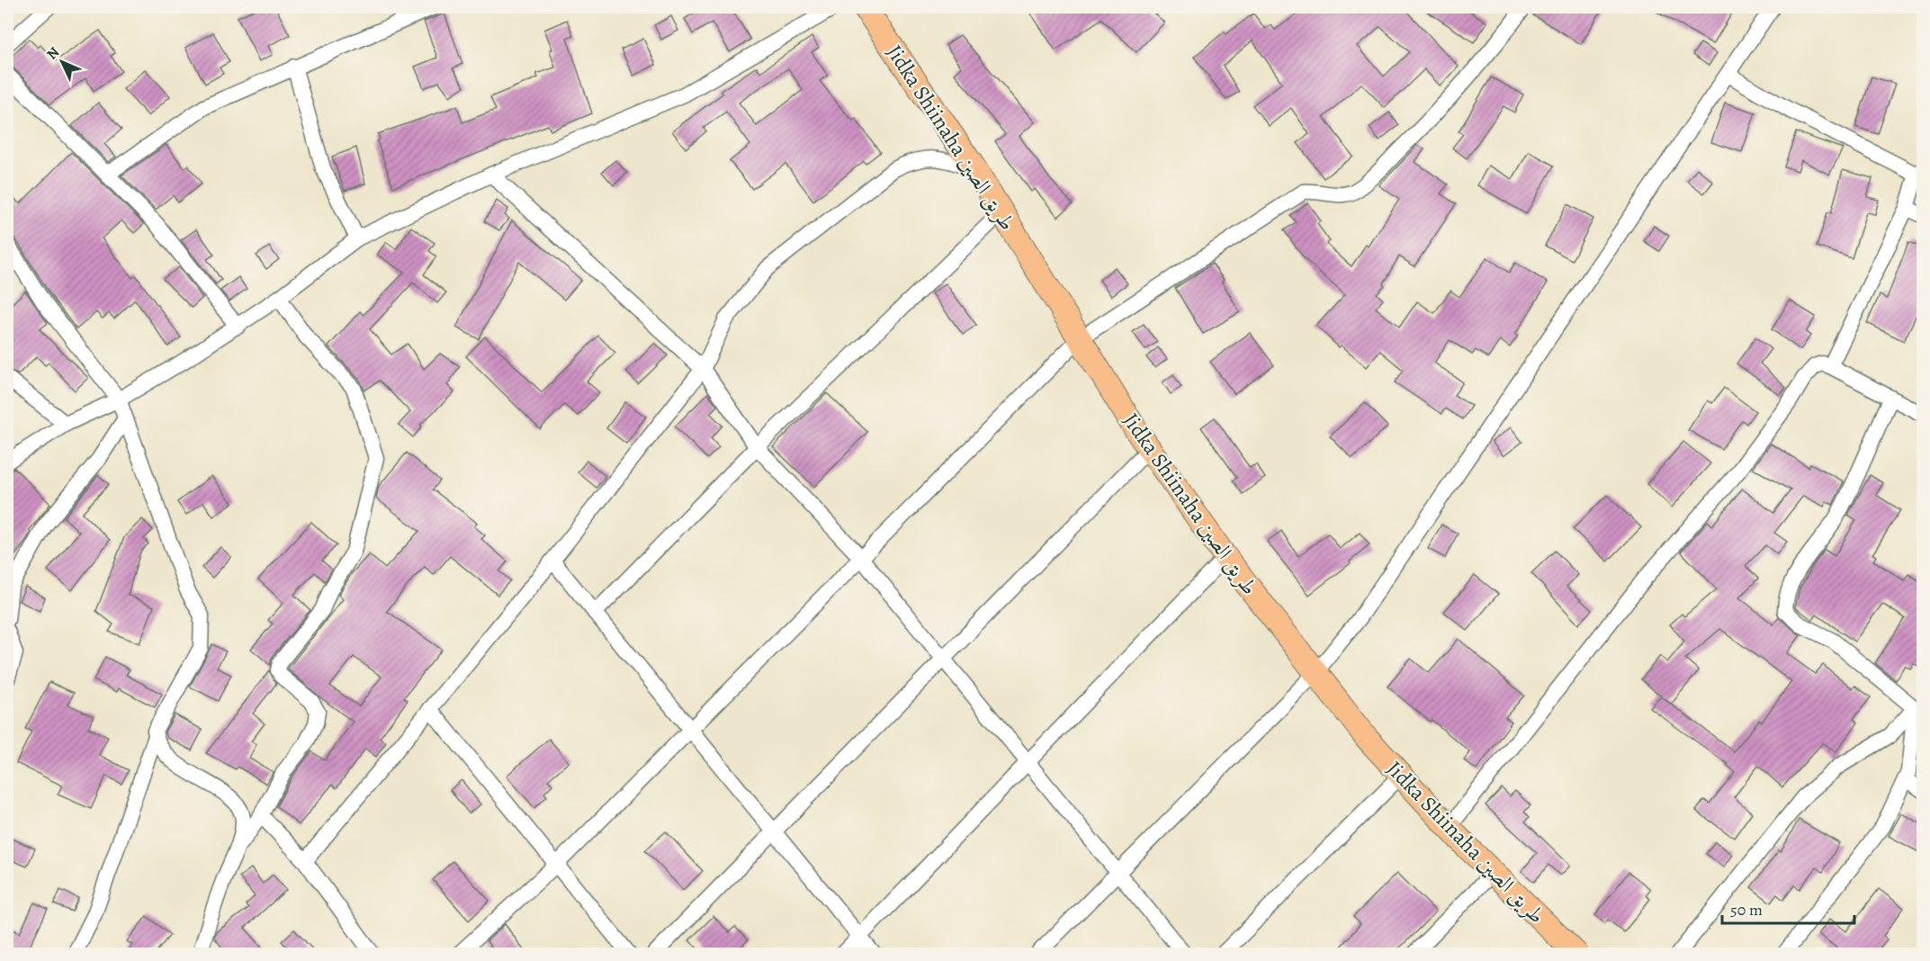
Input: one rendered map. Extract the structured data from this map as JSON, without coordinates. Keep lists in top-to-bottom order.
{
  "streets": {
    "main road": ["Jidka Shiinaha طريق الصين"]
  },
  "scale_bar": "50 m",
  "north": "top left"
}
